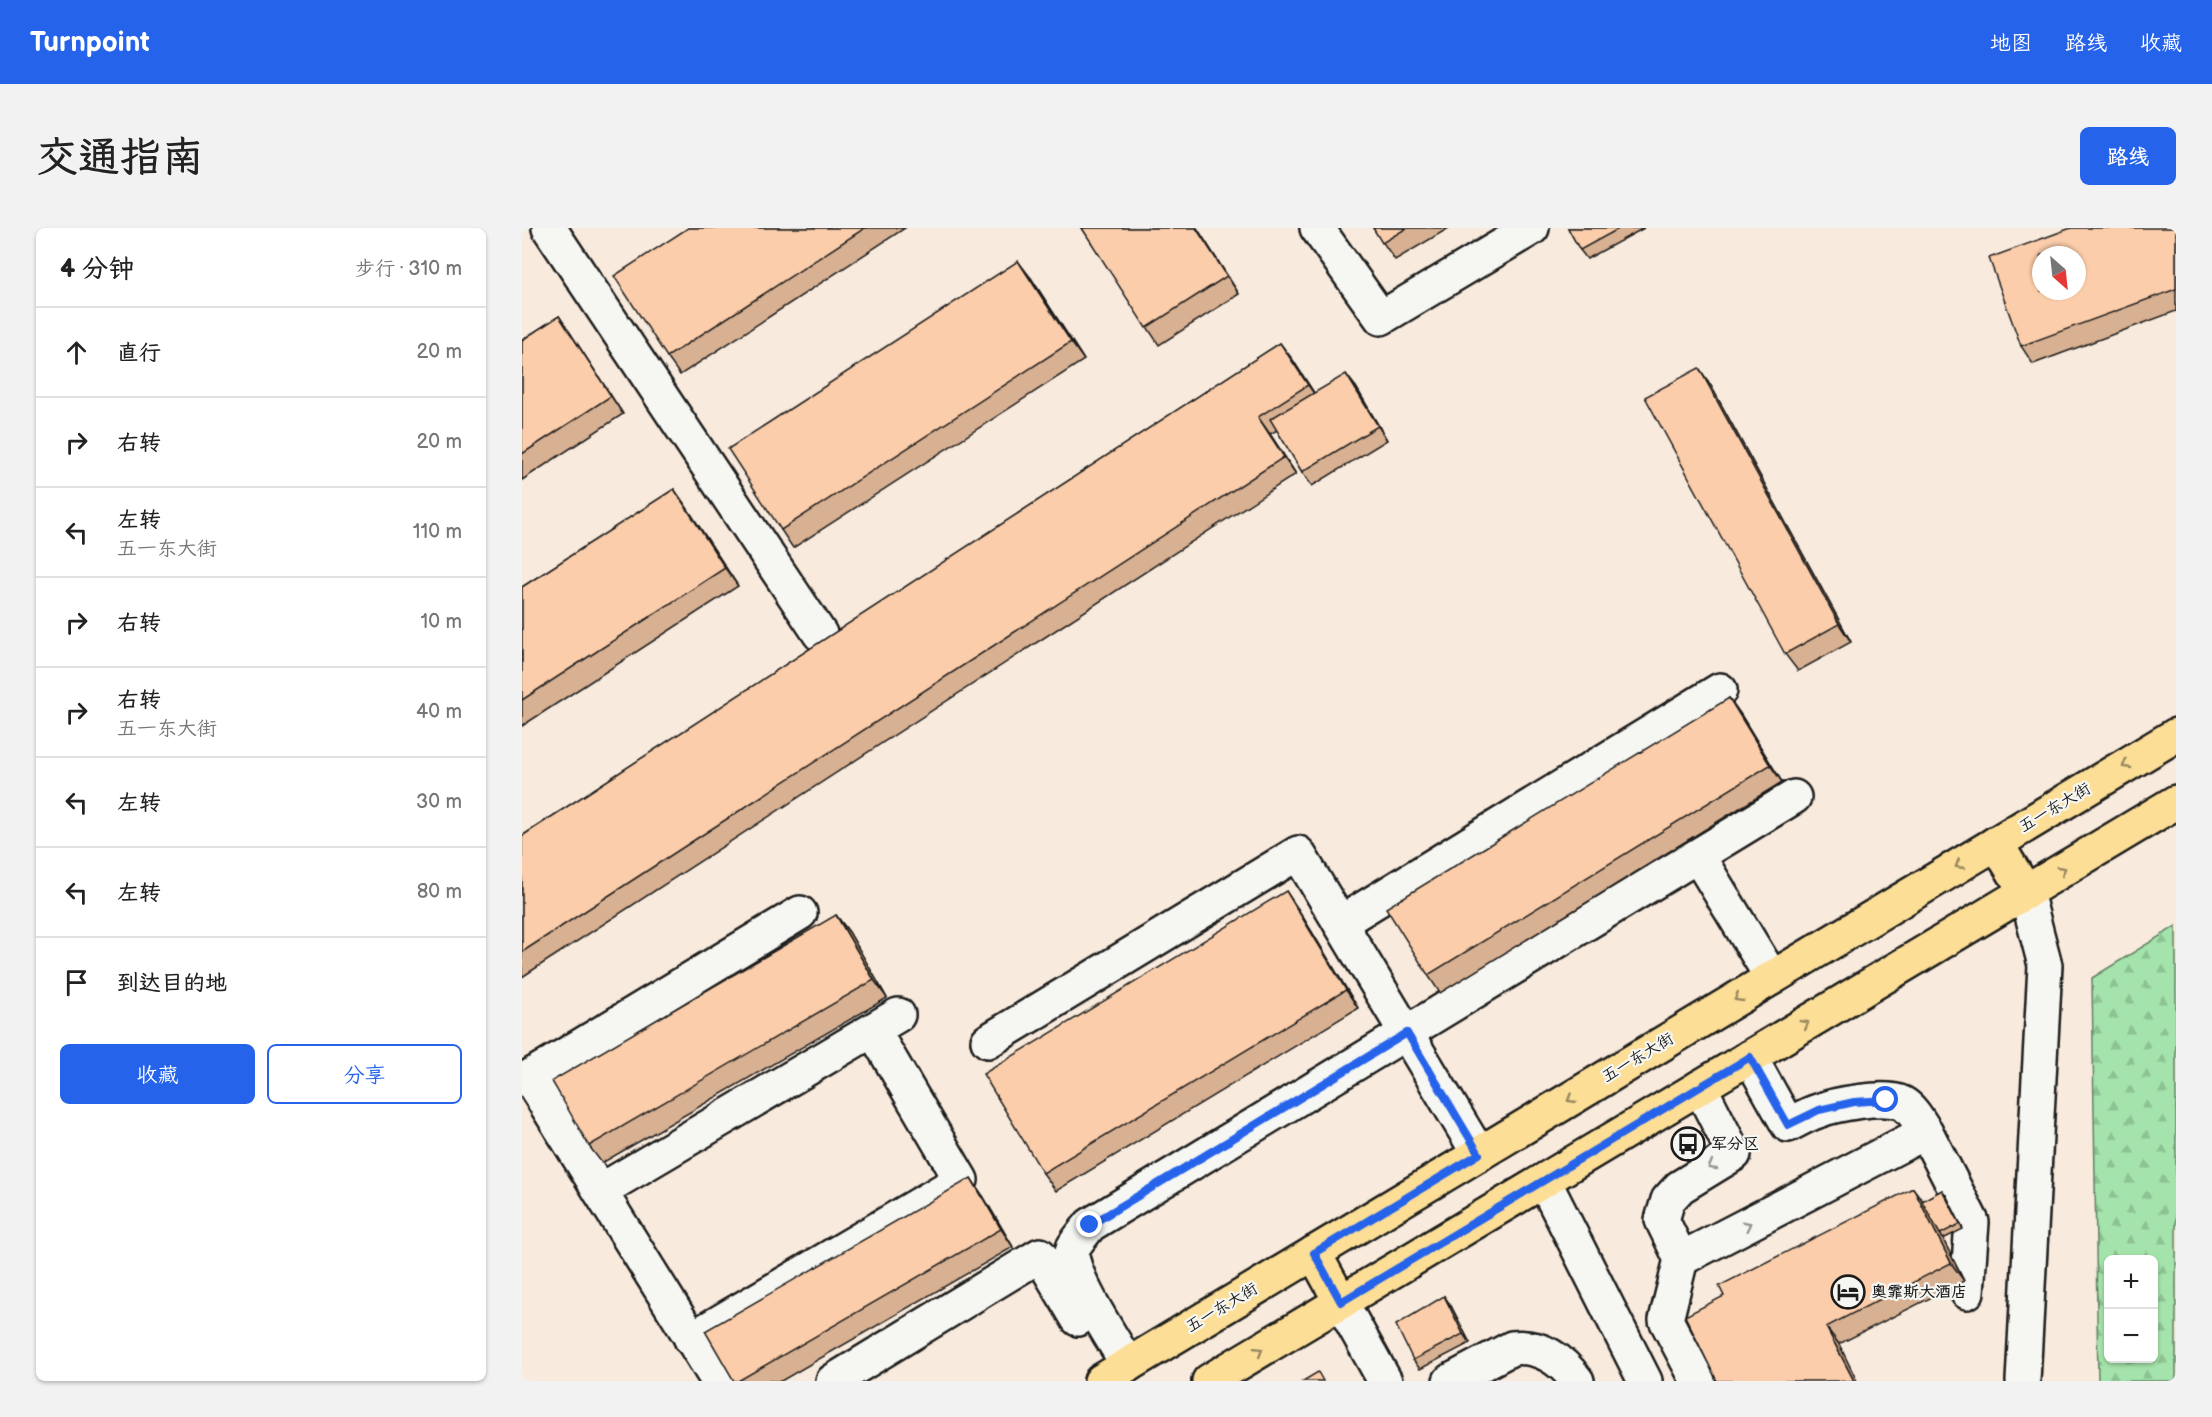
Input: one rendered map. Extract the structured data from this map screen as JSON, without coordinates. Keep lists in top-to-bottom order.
{
  "streets": {
    "main road": ["五一东大街"]
  },
  "places": {
    "bus stop": ["军分区"],
    "hotel": ["奥霏斯大酒店"]
  },
  "north": "bottom right",
  "page": {
    "header": "Turnpoint",
    "nav": ["地图", "路线", "收藏"],
    "buttons": [
      "路线",
      ["收藏", "分享"]
    ],
    "title": "交通指南",
    "heading": ["4 分钟", "步行 · 310 m"],
    "list": [
      ["直行", "20 m"],
      ["右转", "20 m"],
      ["左转", "五一东大街", "110 m"],
      ["右转", "10 m"],
      ["右转", "五一东大街", "40 m"],
      ["左转", "30 m"],
      ["左转", "80 m"],
      "到达目的地"
    ],
    "map_buttons": ["+", "−"]
  }
}
